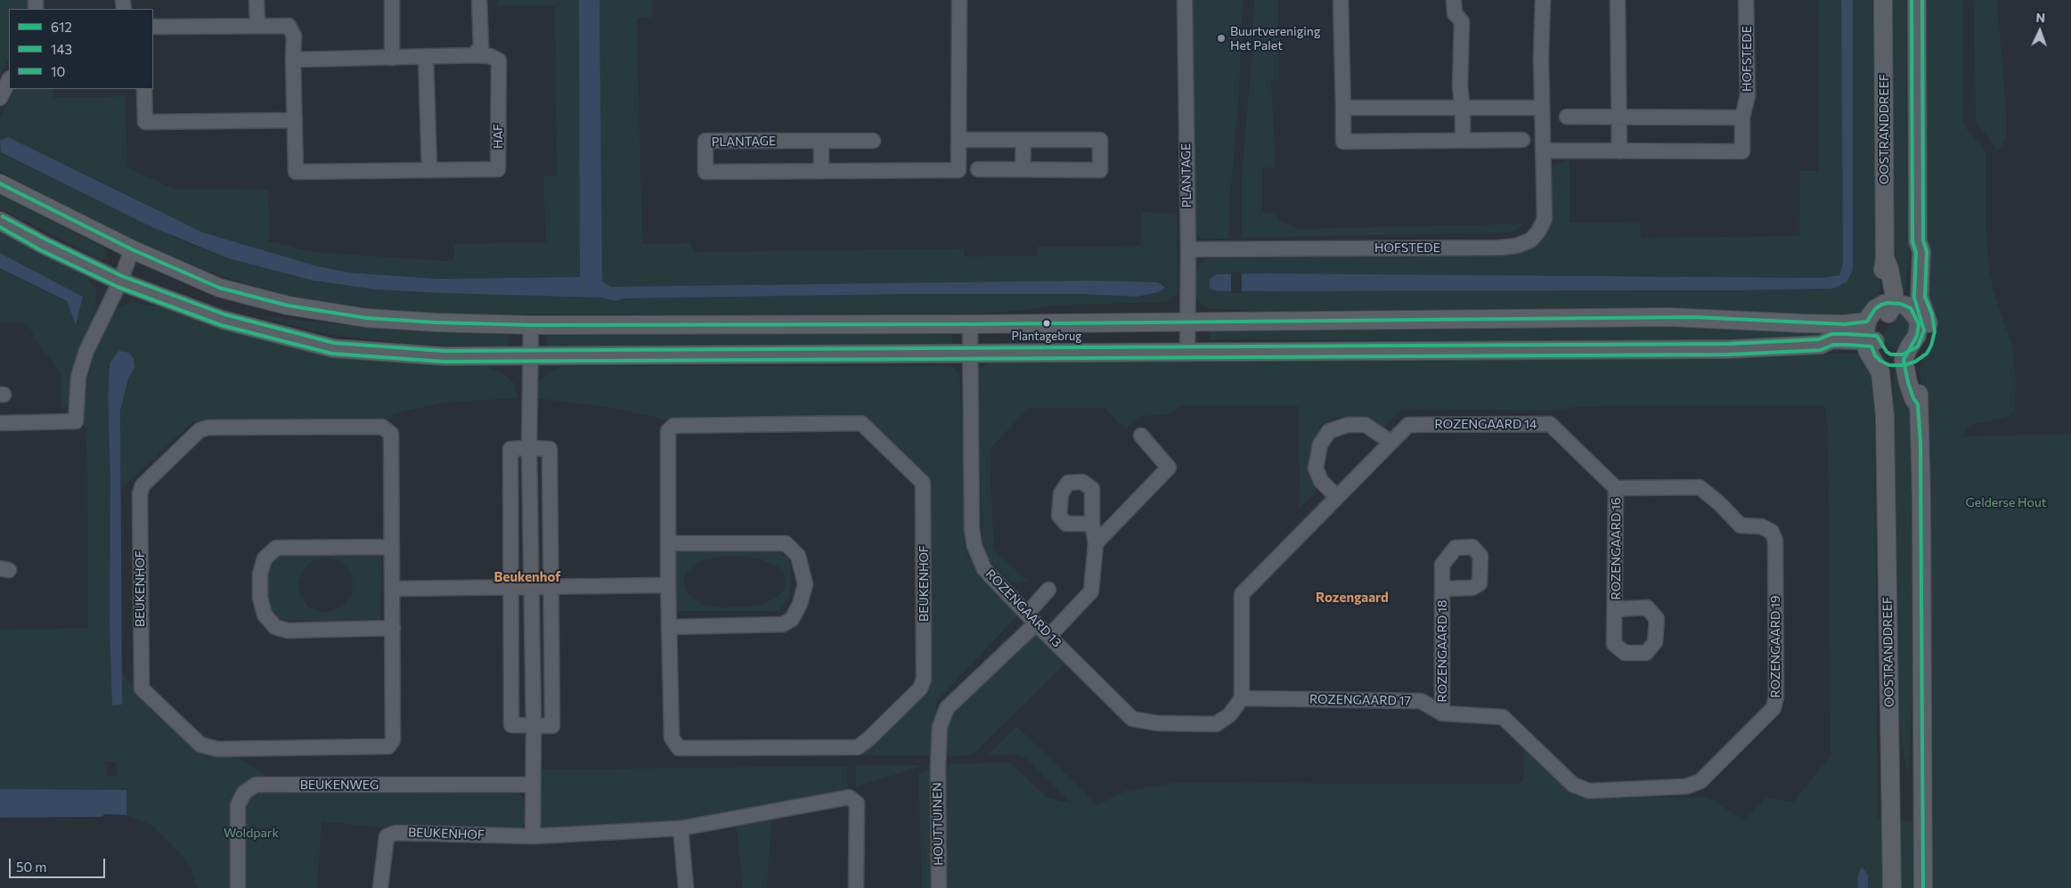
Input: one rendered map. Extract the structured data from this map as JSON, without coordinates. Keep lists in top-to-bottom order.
{
  "streets": {
    "main road": ["OOSTRANDDREEF"],
    "street": [
      "HOFSTEDE",
      "HAF",
      "PLANTAGE",
      "ROZENGAARD 14",
      "ROZENGAARD 16",
      "BEUKENHOF",
      "ROZENGAARD 13",
      "ROZENGAARD 19",
      "ROZENGAARD 18",
      "ROZENGAARD 17",
      "BEUKENWEG",
      "HOUTTUINEN"
    ]
  },
  "crossings": [
    ["HOFSTEDE", "PLANTAGE"],
    ["ROZENGAARD 14", "ROZENGAARD 16"],
    ["ROZENGAARD 14", "ROZENGAARD 13"],
    ["ROZENGAARD 14", "ROZENGAARD 19"],
    ["ROZENGAARD 14", "ROZENGAARD 17"],
    ["ROZENGAARD 16", "ROZENGAARD 19"],
    ["ROZENGAARD 13", "ROZENGAARD 17"],
    ["ROZENGAARD 13", "HOUTTUINEN"],
    ["ROZENGAARD 19", "ROZENGAARD 17"],
    ["ROZENGAARD 18", "ROZENGAARD 17"]
  ],
  "districts": ["Beukenhof", "Rozengaard"],
  "parks": ["Gelderse Hout", "Woldpark"],
  "places": ["Buurtvereniging Het Palet", "Plantagebrug"],
  "lines": ["transit line 143", "transit line 10", "transit line 612"],
  "legend": ["612", "143", "10"],
  "scale_bar": "50 m",
  "north": "top"
}
